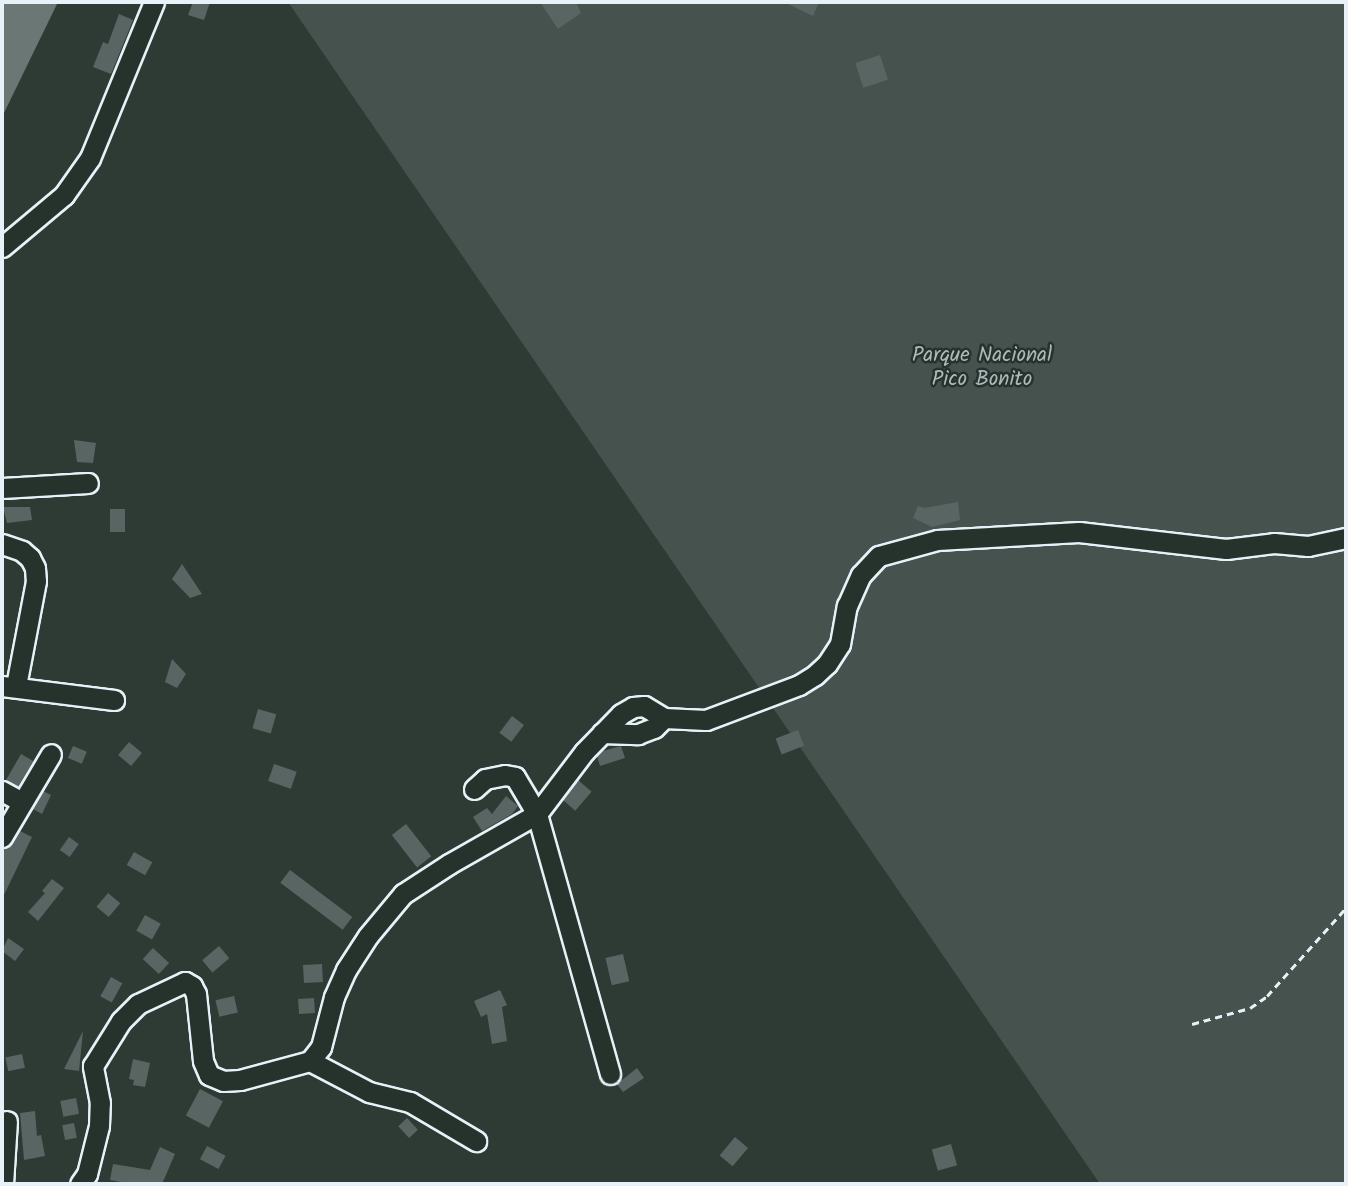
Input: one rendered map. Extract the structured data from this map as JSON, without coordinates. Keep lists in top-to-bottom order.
{
  "parks": ["Parque Nacional Pico Bonito"]
}
